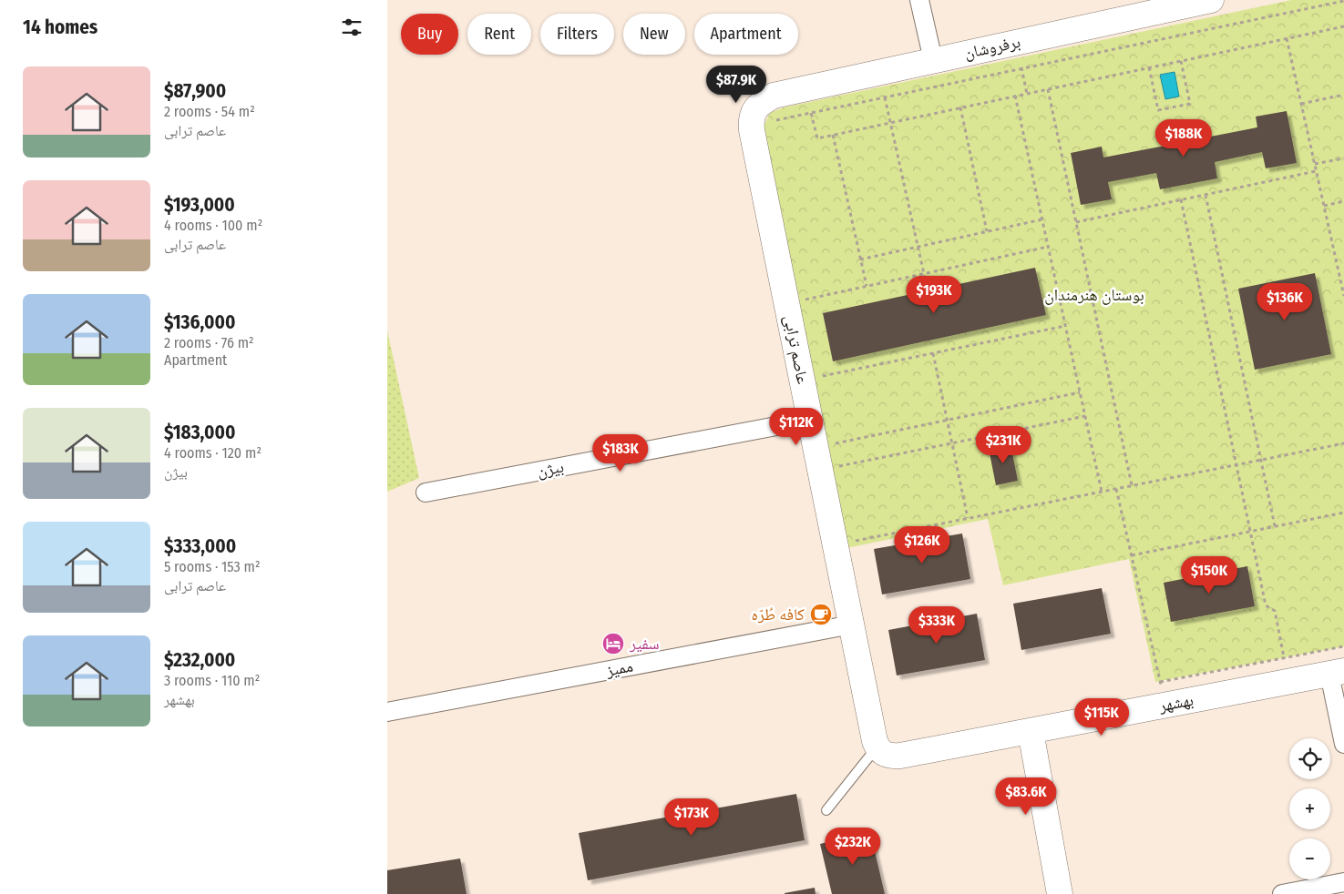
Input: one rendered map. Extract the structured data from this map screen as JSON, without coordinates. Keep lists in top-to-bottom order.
{
  "streets": {
    "street": [
      "برفروشان",
      "عاصم ترابی",
      "بیژن",
      "ممیز",
      "بهشهر"
    ]
  },
  "crossings": [
    ["برفروشان", "عاصم ترابی"],
    ["عاصم ترابی", "بیژن"],
    ["عاصم ترابی", "ممیز"],
    ["عاصم ترابی", "بهشهر"]
  ],
  "parks": ["بوستان هنرمندان"],
  "places": {
    "cafe": ["کافه طُرّه"],
    "hotel": ["سفیر"]
  },
  "page": {
    "heading": "14 homes",
    "chip": [
      "Buy",
      "Rent",
      "Filters",
      "New",
      "Apartment"
    ],
    "list": [
      {
        "name": "$87,900",
        "note": "2 rooms · 54 m² · عاصم ترابی"
      },
      {
        "name": "$193,000",
        "note": "4 rooms · 100 m² · عاصم ترابی"
      },
      {
        "name": "$136,000",
        "note": "2 rooms · 76 m² · Apartment"
      },
      {
        "name": "$183,000",
        "note": "4 rooms · 120 m² · بیژن"
      },
      {
        "name": "$333,000",
        "note": "5 rooms · 153 m² · عاصم ترابی"
      },
      {
        "name": "$232,000",
        "note": "3 rooms · 110 m² · بهشهر"
      }
    ],
    "price": [
      "$87.9K",
      "$188K",
      "$193K",
      "$136K",
      "$112K",
      "$231K",
      "$183K",
      "$126K",
      "$150K",
      "$333K",
      "$115K",
      "$83.6K",
      "$173K",
      "$232K"
    ],
    "map_buttons": ["+", "−"]
  }
}
